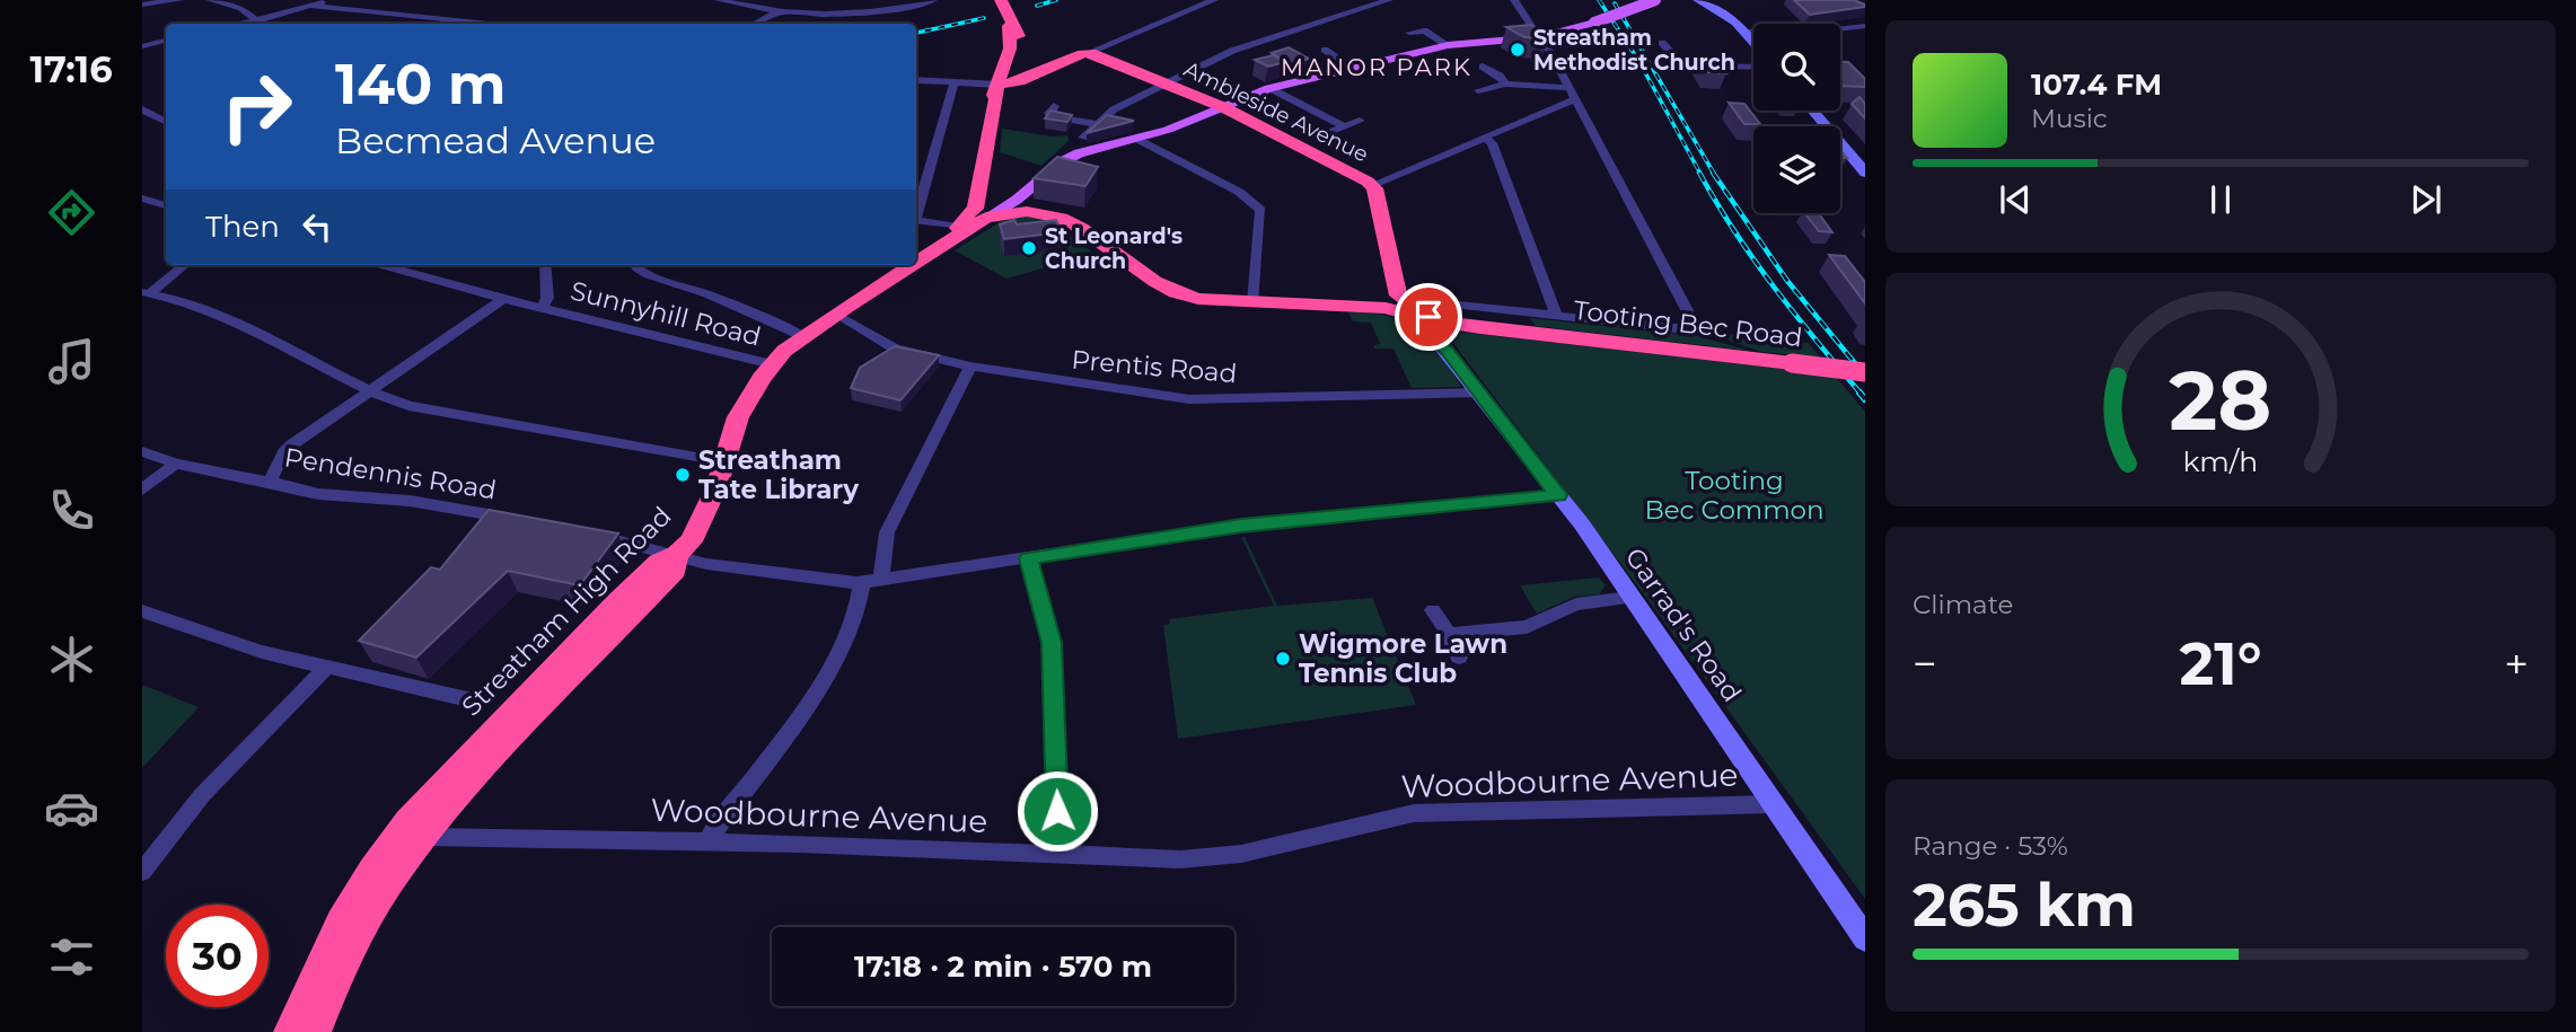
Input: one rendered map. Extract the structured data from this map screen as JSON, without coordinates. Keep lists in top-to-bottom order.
{
  "streets": {
    "highway": ["Ambleside Avenue", "Tooting Bec Road", "Streatham High Road"],
    "main road": ["Garrad's Road"],
    "street": [
      "Sunnyhill Road",
      "Prentis Road",
      "Pendennis Road",
      "Woodbourne Avenue"
    ]
  },
  "crossings": [
    ["Ambleside Avenue", "Tooting Bec Road"],
    ["Ambleside Avenue", "Garrad's Road"],
    ["Sunnyhill Road", "Streatham High Road"],
    ["Tooting Bec Road", "Garrad's Road"],
    ["Prentis Road", "Streatham High Road"],
    ["Prentis Road", "Garrad's Road"],
    ["Garrad's Road", "Woodbourne Avenue"]
  ],
  "districts": ["MANOR PARK"],
  "parks": ["Tooting Bec Common"],
  "places": [
    "Streatham Methodist Church",
    "St Leonard's Church",
    "Streatham Tate Library",
    "Wigmore Lawn Tennis Club"
  ],
  "page": {
    "tabs": "17:16",
    "turn": ["140 m", "Becmead Avenue"],
    "song": ["107.4 FM", "Music"],
    "then": "Then",
    "tile": [
      "Climate",
      ["Range · 53%", "265 km"]
    ],
    "heat": ["−", "21°", "+"],
    "limit": "30",
    "trip": "17:18 · 2 min · 570 m",
    "gauge": ["28", "km/h"]
  }
}
